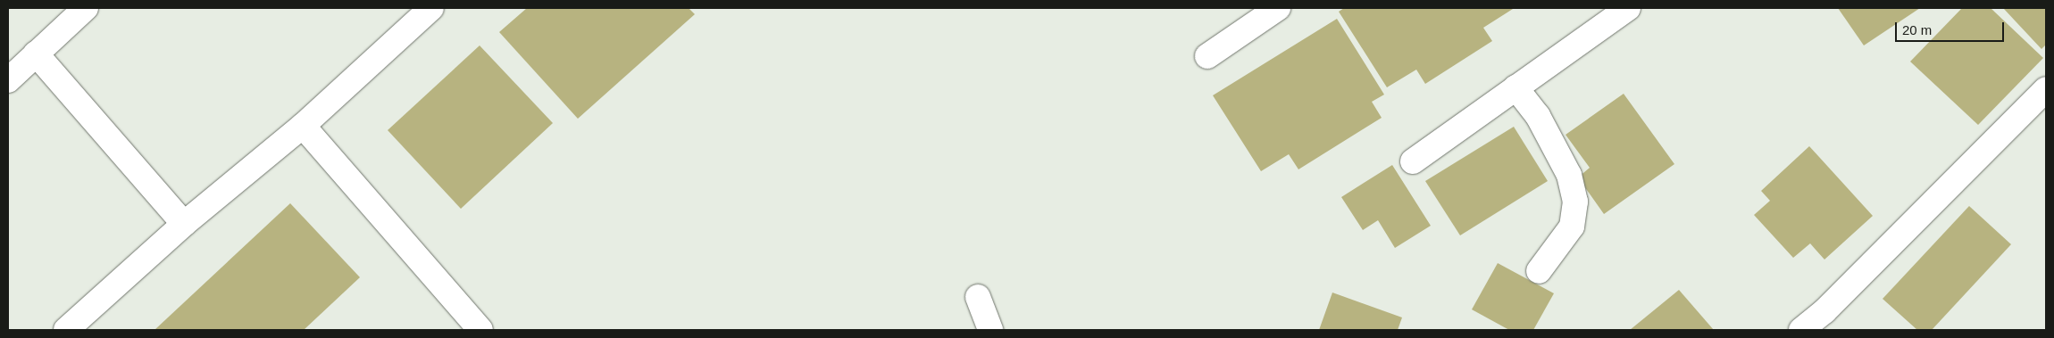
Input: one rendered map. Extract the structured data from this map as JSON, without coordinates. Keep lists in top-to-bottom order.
{
  "scale_bar": "20 m"
}
